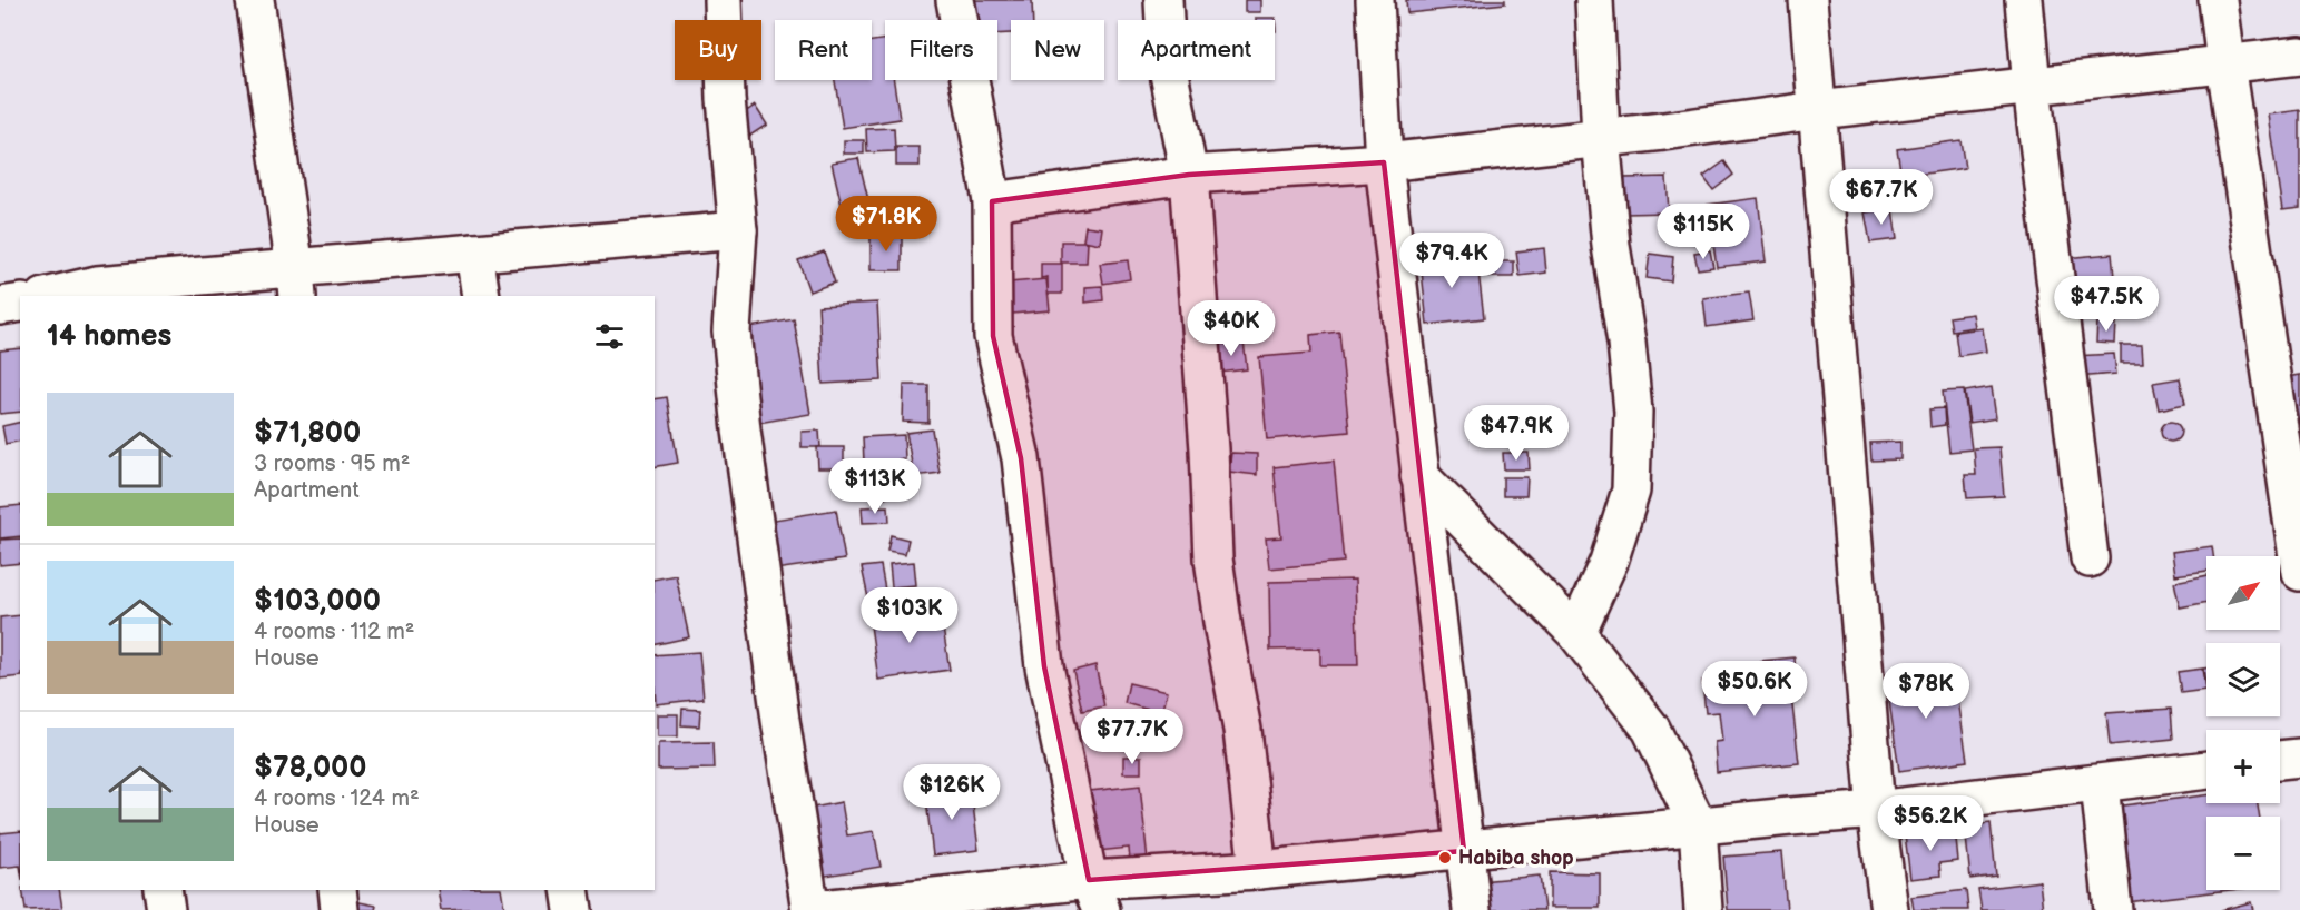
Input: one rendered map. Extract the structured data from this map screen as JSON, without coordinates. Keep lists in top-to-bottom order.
{
  "places": ["Habiba shop"],
  "north": "top right",
  "page": {
    "chip": [
      "Buy",
      "Rent",
      "Filters",
      "New",
      "Apartment"
    ],
    "price": [
      "$67.7K",
      "$71.8K",
      "$115K",
      "$79.4K",
      "$47.5K",
      "$40K",
      "$47.9K",
      "$113K",
      "$103K",
      "$50.6K",
      "$78K",
      "$77.7K",
      "$126K",
      "$56.2K"
    ],
    "heading": "14 homes",
    "list": [
      {
        "name": "$71,800",
        "note": "3 rooms · 95 m² · Apartment"
      },
      {
        "name": "$103,000",
        "note": "4 rooms · 112 m² · House"
      },
      {
        "name": "$78,000",
        "note": "4 rooms · 124 m² · House"
      }
    ],
    "map_buttons": ["+", "−"]
  }
}
